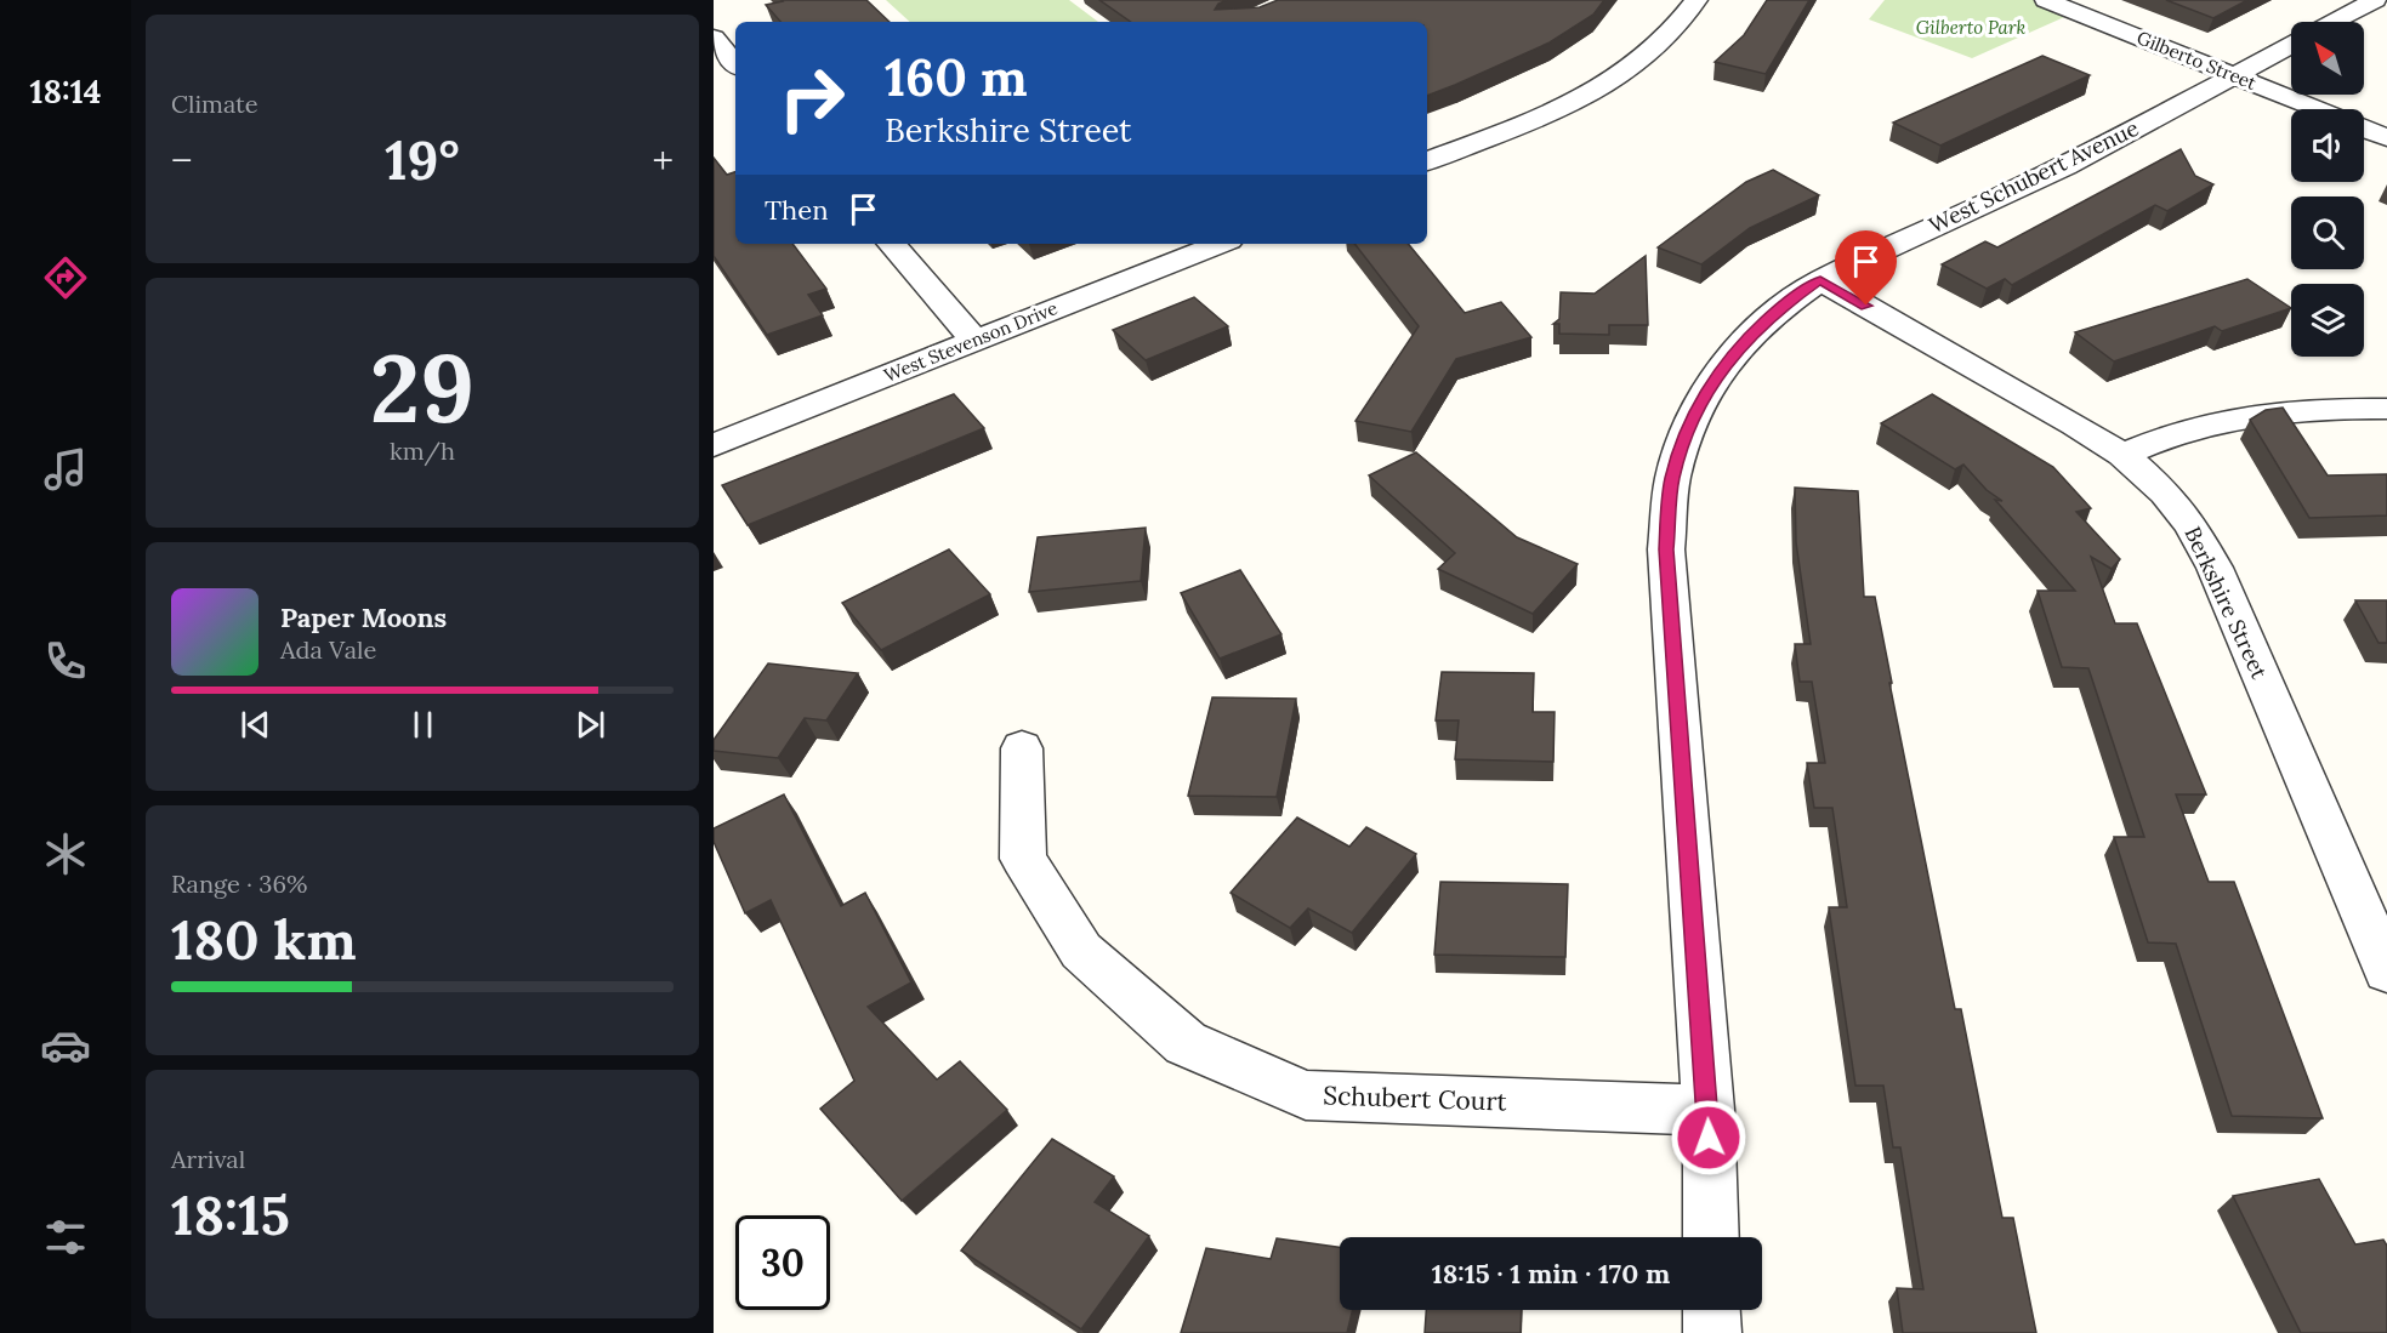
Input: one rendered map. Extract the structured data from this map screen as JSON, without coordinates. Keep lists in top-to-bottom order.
{
  "streets": {
    "street": [
      "Gilberto Street",
      "West Schubert Avenue",
      "West Stevenson Drive",
      "Berkshire Street",
      "Schubert Court"
    ]
  },
  "crossings": [
    ["Gilberto Street", "West Schubert Avenue"],
    ["West Schubert Avenue", "Berkshire Street"],
    ["West Schubert Avenue", "Schubert Court"]
  ],
  "parks": ["Gilberto Park"],
  "north": "top left",
  "page": {
    "tabs": "18:14",
    "tile": [
      "Climate",
      ["29", "km/h"],
      ["Range · 36%", "180 km"],
      ["Arrival", "18:15"]
    ],
    "turn": ["160 m", "Berkshire Street"],
    "heat": ["−", "19°", "+"],
    "then": "Then",
    "song": ["Paper Moons", "Ada Vale"],
    "limit": "30",
    "trip": "18:15 · 1 min · 170 m"
  }
}
